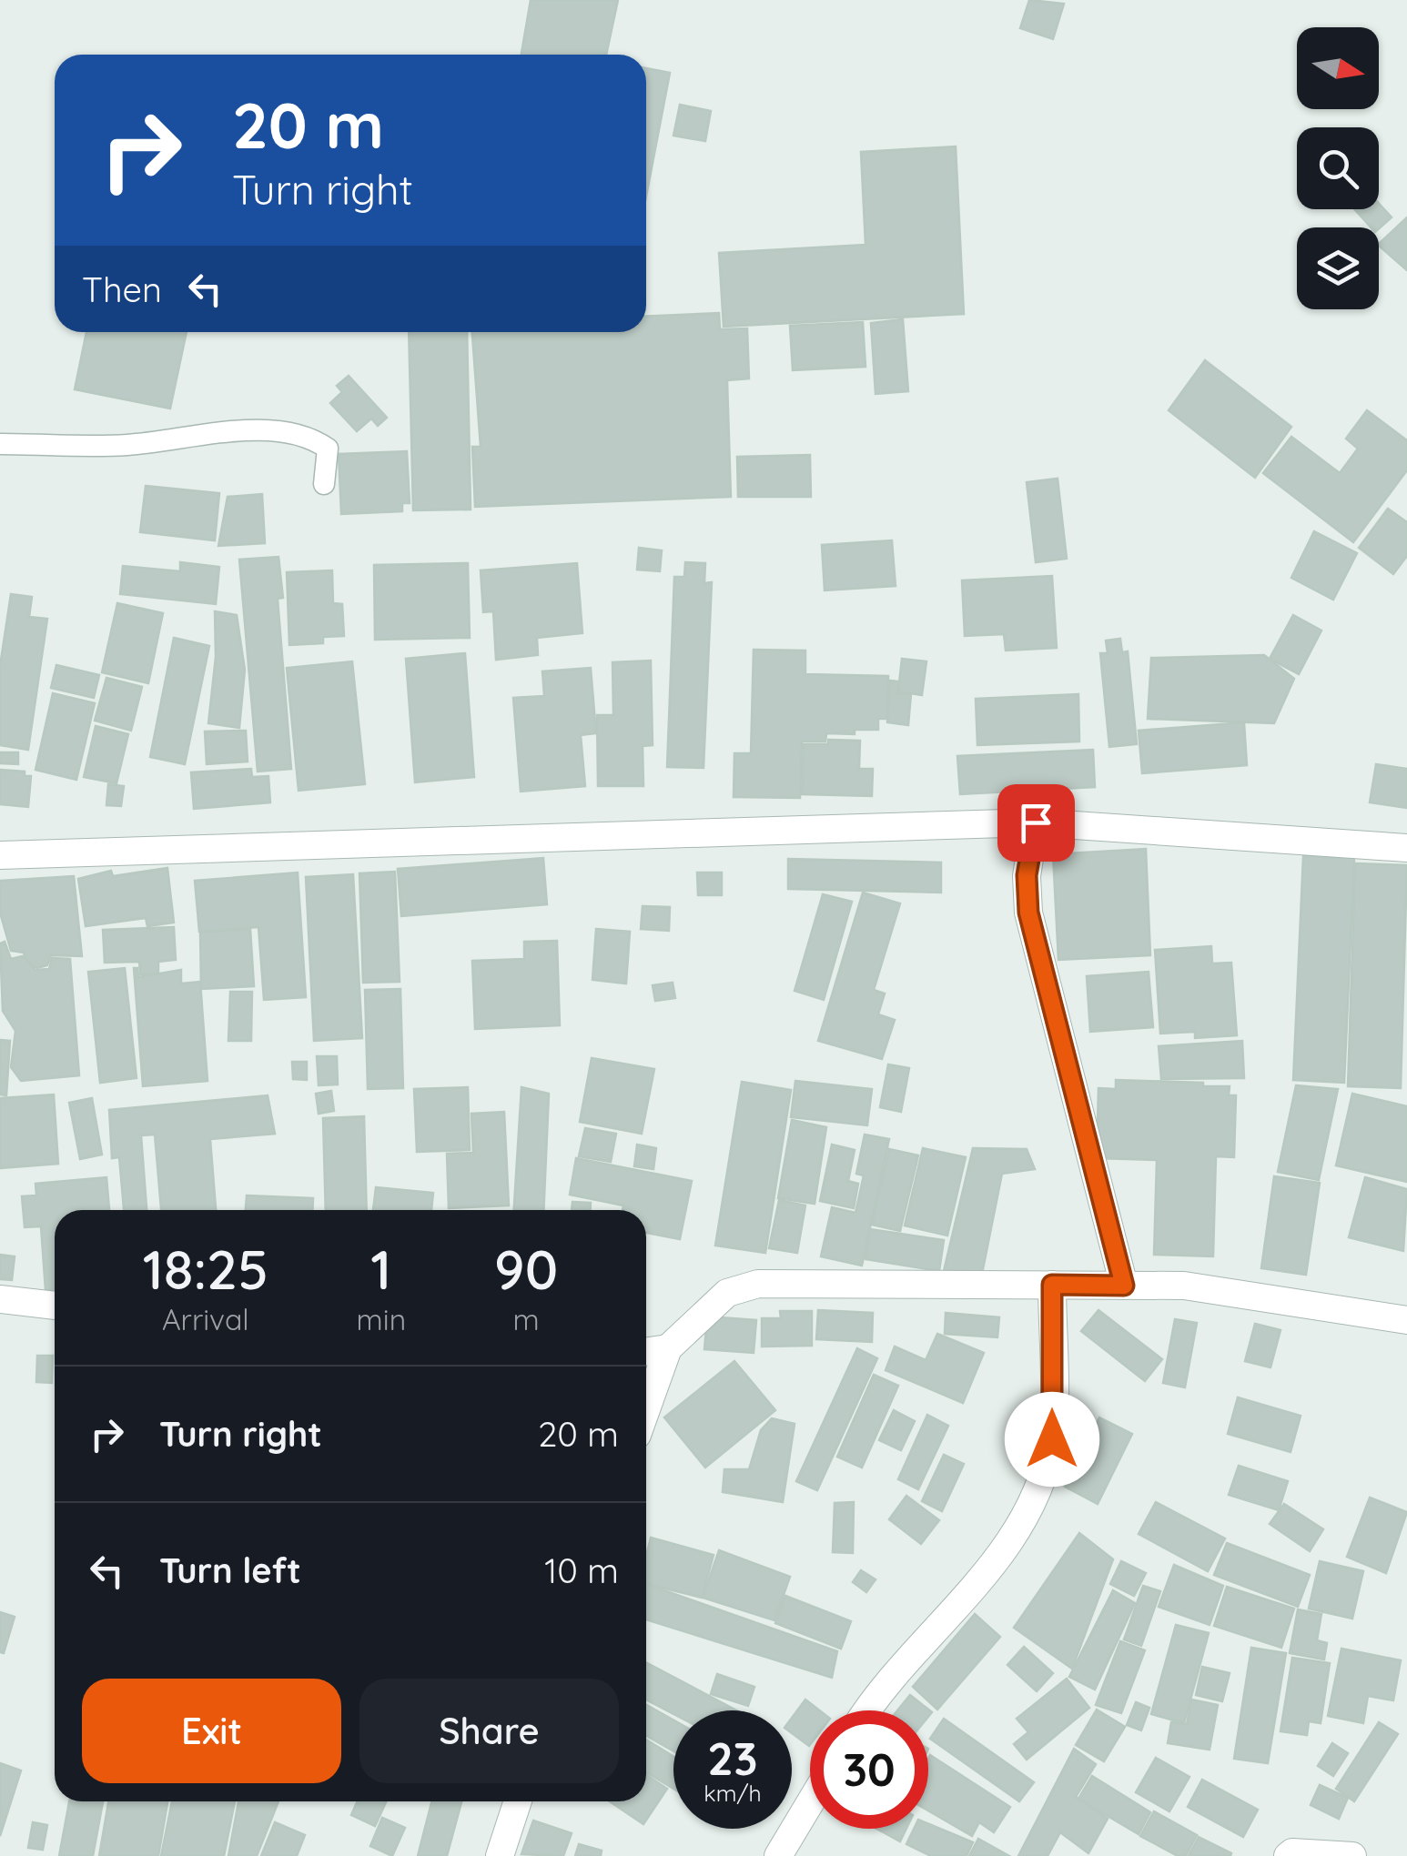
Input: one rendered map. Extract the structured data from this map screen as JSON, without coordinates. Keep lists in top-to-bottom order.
{
  "north": "right",
  "page": {
    "turn": ["20 m", "Turn right"],
    "then": "Then",
    "eta": [
      "18:25",
      "Arrival",
      "1",
      "min",
      "90",
      "m"
    ],
    "list": [
      {
        "name": "Turn right",
        "value": "20 m"
      },
      {
        "name": "Turn left",
        "value": "10 m"
      }
    ],
    "buttons": ["Exit", "Share"],
    "speed": "23 km/h",
    "limit": "30"
  }
}
